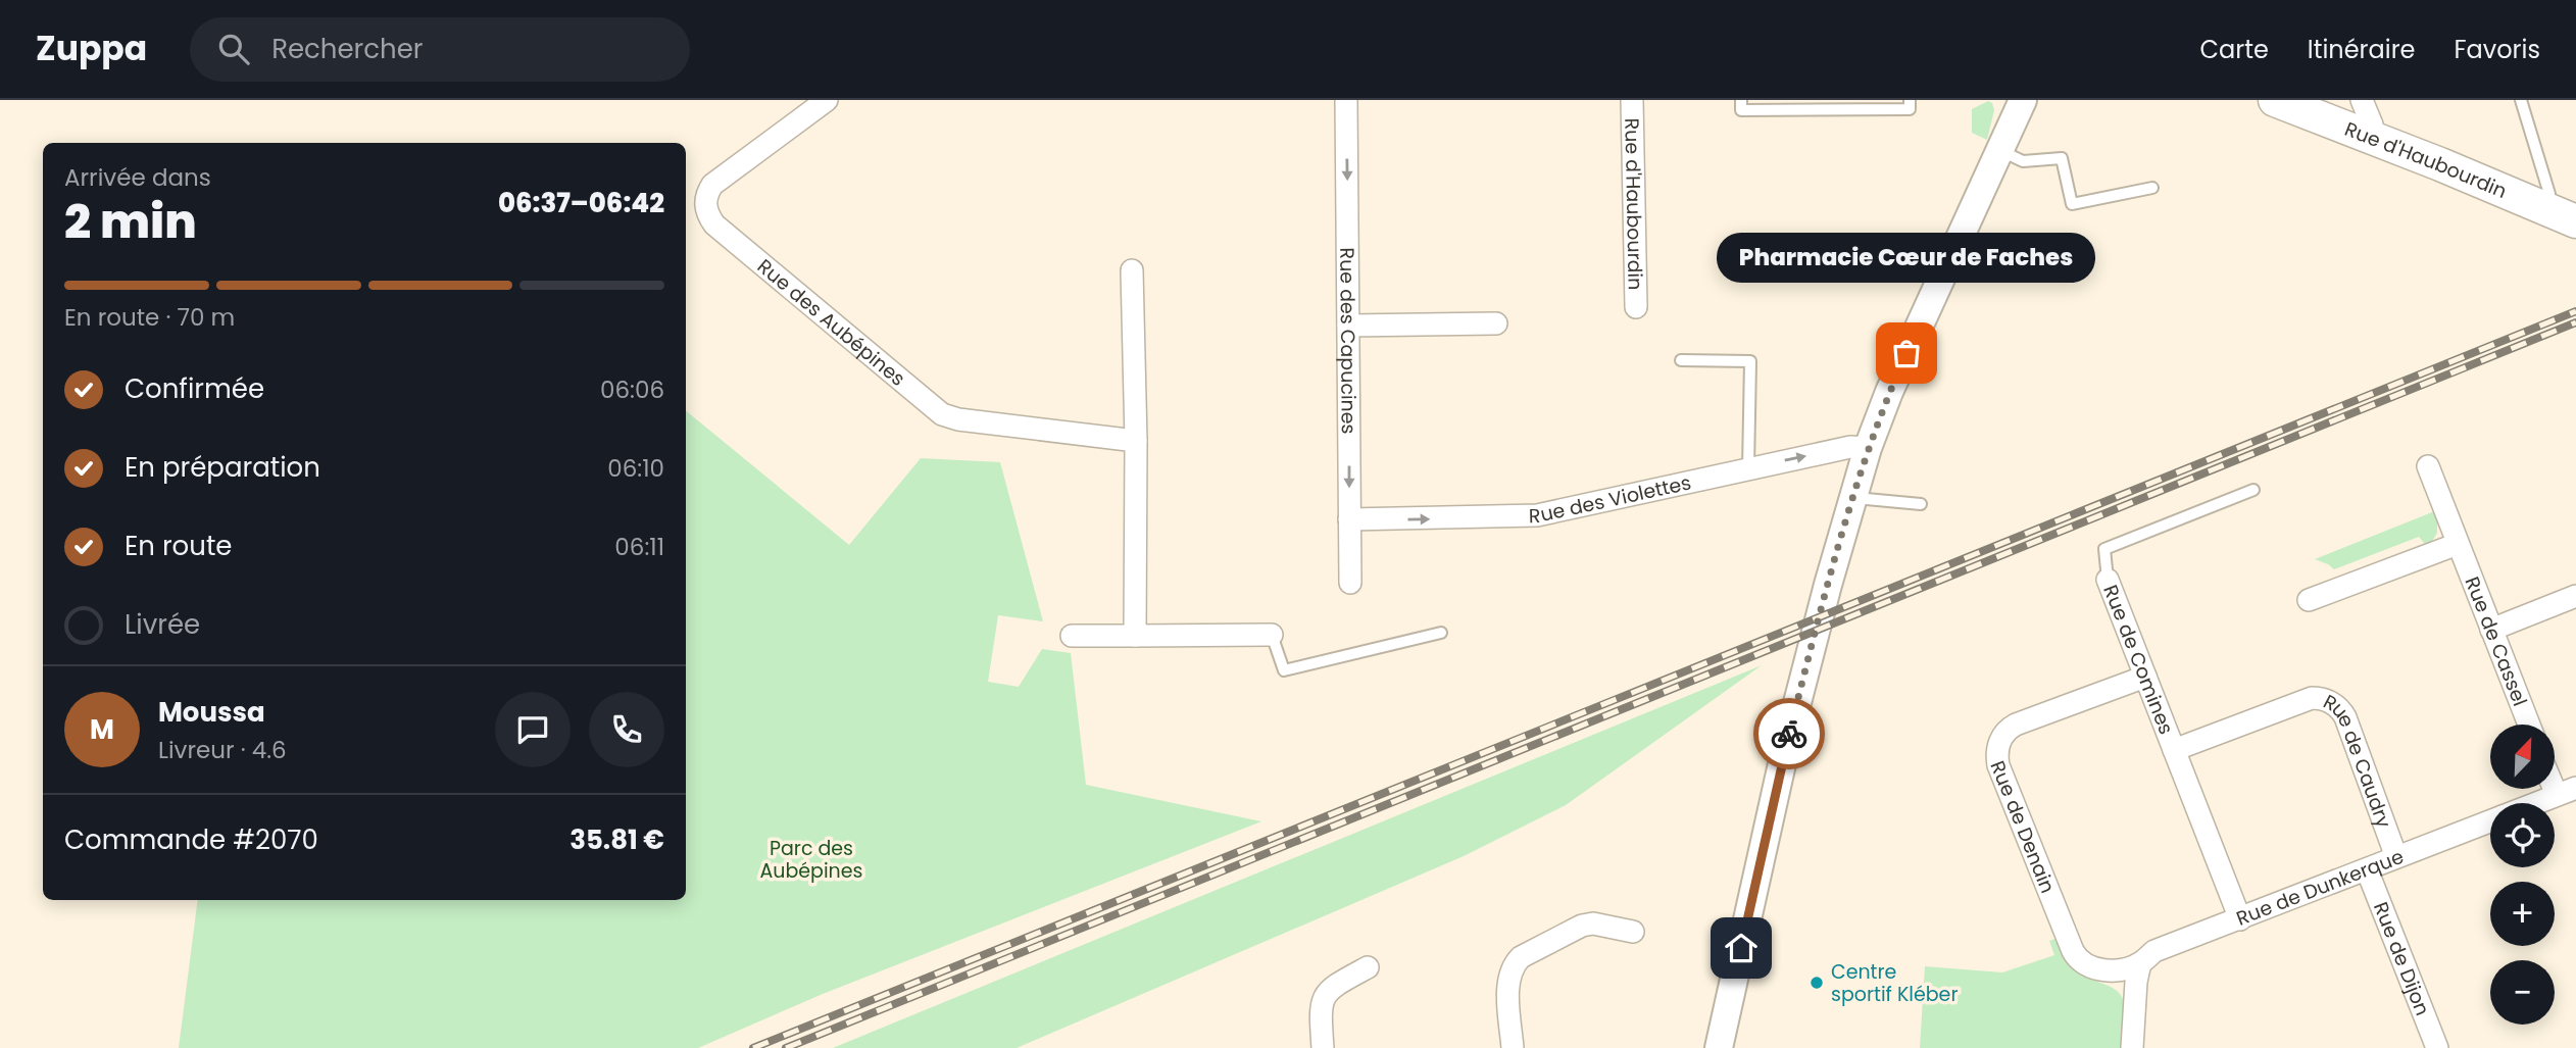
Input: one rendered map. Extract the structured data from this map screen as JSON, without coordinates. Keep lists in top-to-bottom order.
{
  "streets": {
    "main road": ["Rue d'Haubourdin"],
    "street": [
      "Rue des Aubépines",
      "Rue des Capucines",
      "Rue des Violettes",
      "Rue de Cassel",
      "Rue de Comines",
      "Rue de Caudry",
      "Rue de Denain",
      "Rue de Dunkerque",
      "Rue de Dijon"
    ]
  },
  "crossings": [
    ["Rue des Capucines", "Rue des Violettes"],
    ["Rue de Comines", "Rue de Caudry"],
    ["Rue de Comines", "Rue de Denain"],
    ["Rue de Comines", "Rue de Dunkerque"],
    ["Rue de Caudry", "Rue de Dunkerque"],
    ["Rue de Denain", "Rue de Dunkerque"],
    ["Rue de Dunkerque", "Rue de Dijon"]
  ],
  "one_way": ["Rue des Capucines", "Rue des Violettes"],
  "parks": ["Parc des Aubépines"],
  "places": ["Pharmacie Cœur de Faches", "Centre sportif Kléber"],
  "north": "top right",
  "page": {
    "header": "Zuppa",
    "search": "Rechercher",
    "nav": ["Carte", "Itinéraire", "Favoris"],
    "heading": ["2 min", "Arrivée dans", "06:37–06:42"],
    "panel": [
      "Moussa",
      "Livreur · 4.6",
      "Commande #2070",
      "35.81 €"
    ],
    "bubble": "Pharmacie Cœur de Faches",
    "bar": "En route · 70 m",
    "list": [
      ["Confirmée", "06:06"],
      ["En préparation", "06:10"],
      ["En route", "06:11"],
      "Livrée"
    ],
    "round": "M",
    "map_buttons": ["+", "−"]
  }
}
